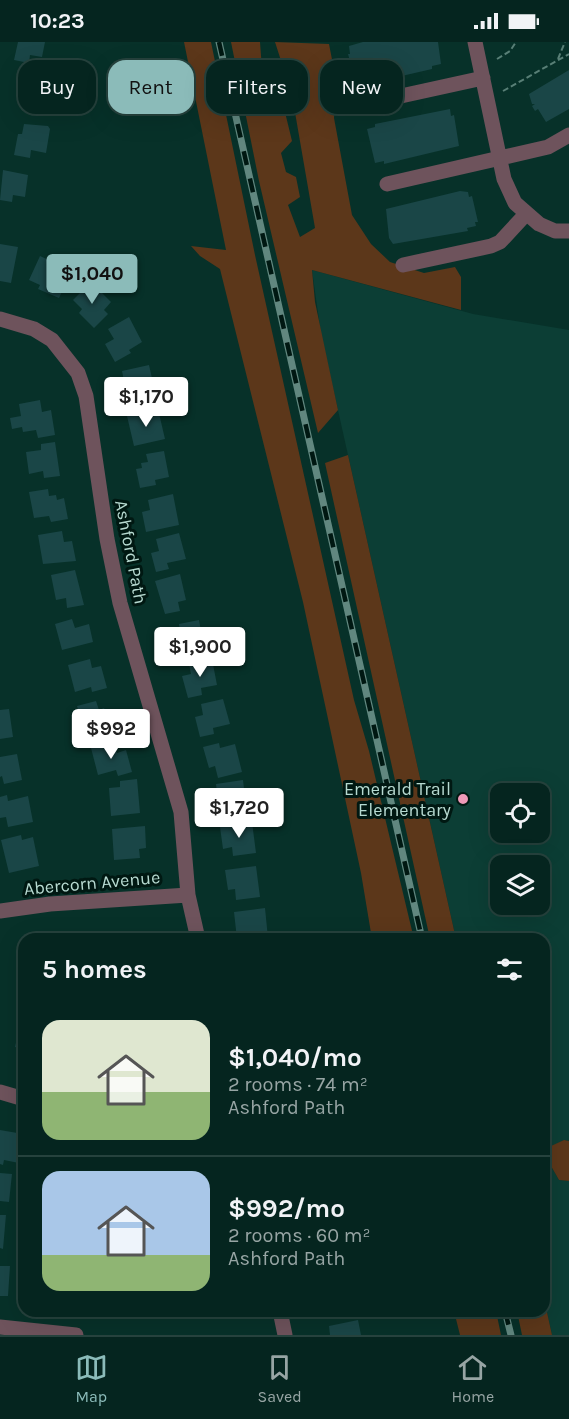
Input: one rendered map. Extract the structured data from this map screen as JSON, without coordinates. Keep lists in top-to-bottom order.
{
  "streets": {
    "street": ["Ashford Path", "Abercorn Avenue"]
  },
  "crossings": [
    ["Ashford Path", "Abercorn Avenue"]
  ],
  "places": ["Emerald Trail Elementary"],
  "page": {
    "status": "10:23",
    "chip": [
      "Buy",
      "Rent",
      "Filters",
      "New"
    ],
    "price": [
      "$1,040",
      "$1,170",
      "$1,900",
      "$992",
      "$1,720"
    ],
    "heading": "5 homes",
    "list": [
      {
        "name": "$1,040/mo",
        "note": "2 rooms · 74 m² · Ashford Path"
      },
      {
        "name": "$992/mo",
        "note": "2 rooms · 60 m² · Ashford Path"
      }
    ],
    "tabs": ["Map", "Saved", "Home"]
  }
}
